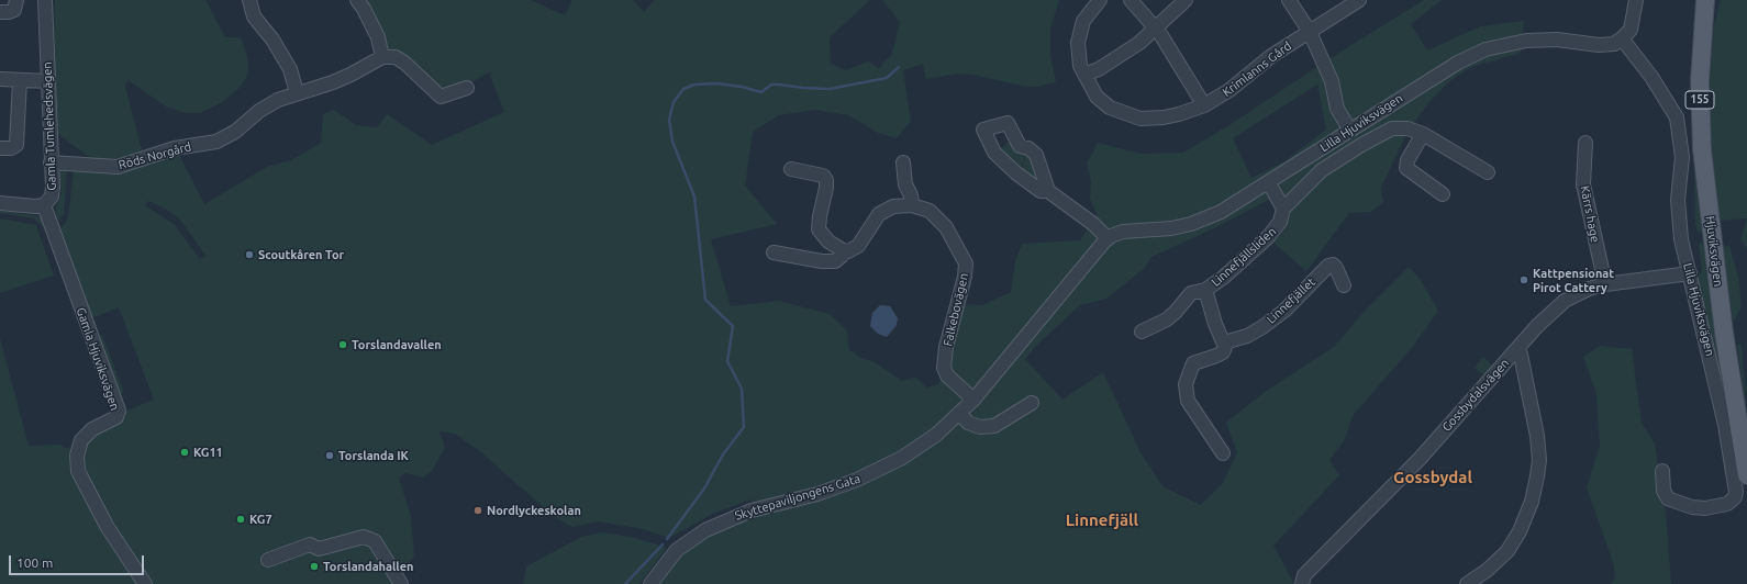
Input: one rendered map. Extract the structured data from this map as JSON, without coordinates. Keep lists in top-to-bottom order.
{
  "streets": {
    "main road": ["155", "Hjuviksvägen"],
    "street": [
      "Krimlanns Gård",
      "Lilla Hjuviksvägen",
      "Gamla Tumlehedsvägen",
      "Röds Norgård",
      "Kärrs hage",
      "Linnefjällsliden",
      "Linnefjället",
      "Falkebovägen",
      "Gamla Hjuviksvägen",
      "Gossbydalsvägen",
      "Skyttepaviljongens Gata"
    ]
  },
  "crossings": [
    ["Lilla Hjuviksvägen", "Gossbydalsvägen"],
    ["Lilla Hjuviksvägen", "Skyttepaviljongens Gata"],
    ["Gamla Tumlehedsvägen", "Röds Norgård"],
    ["Gamla Tumlehedsvägen", "Gamla Hjuviksvägen"],
    ["Kärrs hage", "Gossbydalsvägen"],
    ["Linnefjällsliden", "Linnefjället"],
    ["Falkebovägen", "Skyttepaviljongens Gata"]
  ],
  "districts": ["Gossbydal", "Linnefjäll"],
  "places": [
    "Scoutkåren Tor",
    "Kattpensionat Pirot Cattery",
    "Torslandavallen",
    "KG11",
    "Torslanda IK",
    "Nordlyckeskolan",
    "KG7",
    "Torslandahallen"
  ],
  "scale_bar": "100 m"
}
